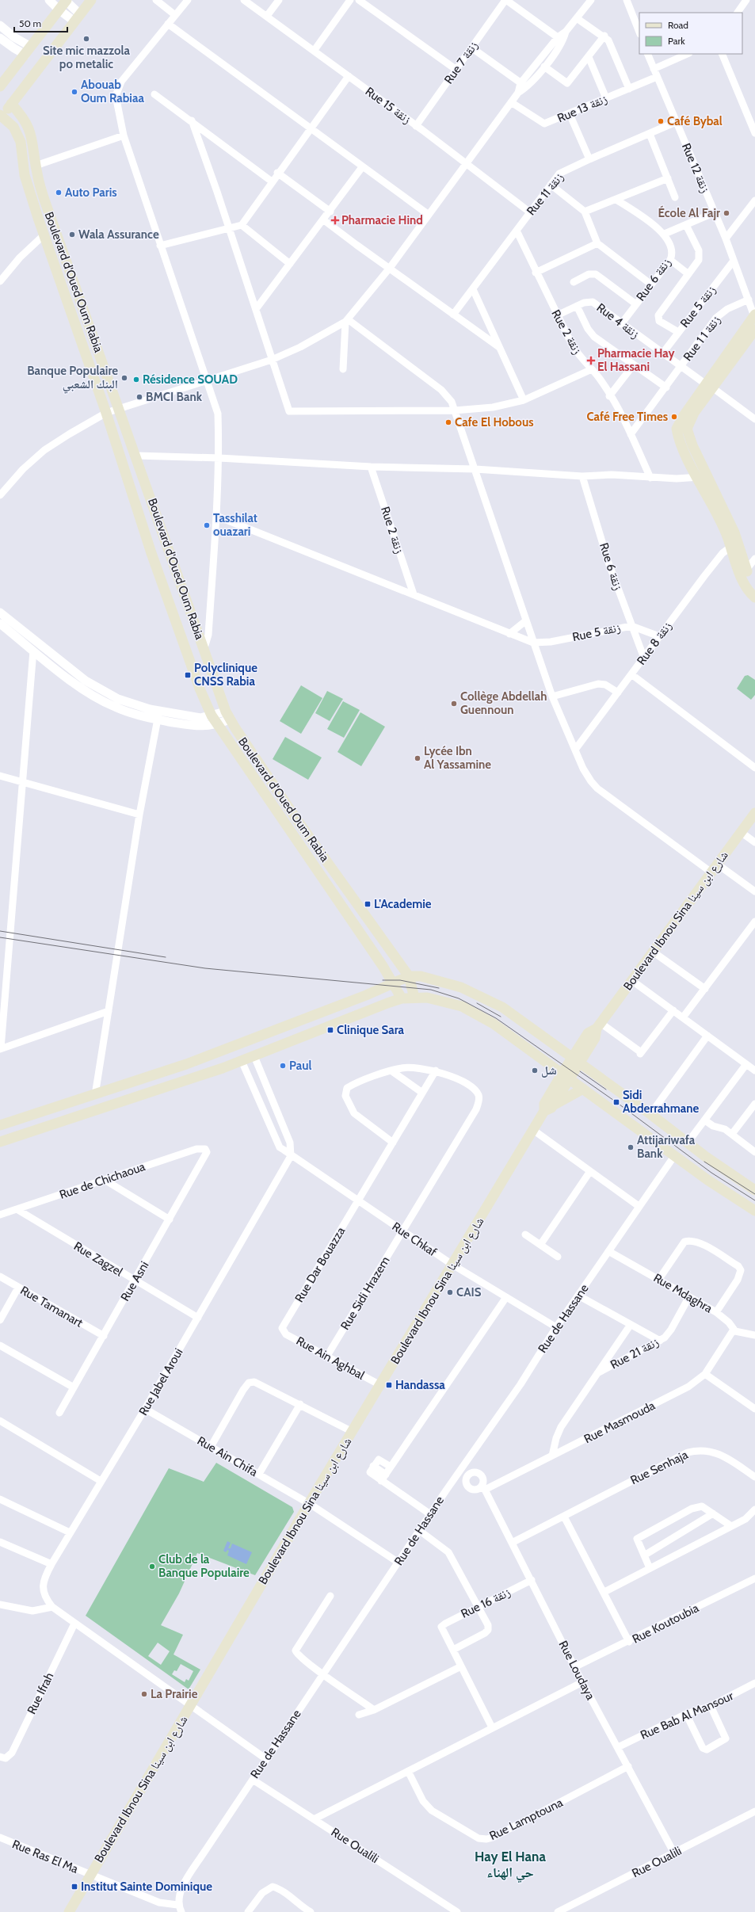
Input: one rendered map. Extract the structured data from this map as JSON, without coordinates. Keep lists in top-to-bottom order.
{
  "streets": {
    "main road": ["Boulevard d'Oued Oum Rabia", "Boulevard Ibnou Sina شارع ابن سينا"],
    "street": [
      "Rue 7 زنقة",
      "Rue 15 زنقة",
      "Rue 13 زنقة",
      "Rue 12 زنقة",
      "Rue 11 زنقة",
      "Rue 6 زنقة",
      "Rue 5 زنقة",
      "Rue 4 زنقة",
      "Rue 2 زنقة",
      "Rue 1 زنقة 1",
      "Rue 8 زنقة",
      "Rue de Chichaoua",
      "Rue Chkaf",
      "Rue Zagzel",
      "Rue Dar Bouazza",
      "Rue Asni",
      "Rue Sidi Hrazem",
      "Rue Mdaghra",
      "Rue Tamanart",
      "Rue de Hassane",
      "Rue 21 زنقة",
      "Rue Ain Aghbal",
      "Rue Jabel Aroui",
      "Rue Masmouda",
      "Rue Ain Chifa",
      "Rue Senhaja",
      "Rue 16 زنقة",
      "Rue Koutoubia",
      "Rue Loudaya",
      "Rue Ifrah",
      "Rue Bab Al Mansour",
      "Rue Lamptouna",
      "Rue Oualili",
      "Rue Ras El Ma"
    ]
  },
  "crossings": [
    ["Rue 7 زنقة", "Rue 15 زنقة"],
    ["Rue 15 زنقة", "Rue 11 زنقة"],
    ["Rue 13 زنقة", "Rue 12 زنقة"],
    ["Rue 12 زنقة", "Rue 11 زنقة"],
    ["Rue 12 زنقة", "Rue 5 زنقة"],
    ["Rue 12 زنقة", "Rue 1 زنقة 1"],
    ["Rue 11 زنقة", "Rue 2 زنقة"],
    ["Rue 6 زنقة", "Rue 5 زنقة"],
    ["Rue 6 زنقة", "Rue 4 زنقة"],
    ["Rue 6 زنقة", "Rue 8 زنقة"],
    ["Rue 5 زنقة", "Rue 4 زنقة"],
    ["Rue 5 زنقة", "Rue 8 زنقة"],
    ["Rue 4 زنقة", "Rue 2 زنقة"],
    ["Rue 4 زنقة", "Rue 1 زنقة 1"],
    ["Rue 2 زنقة", "Rue 1 زنقة 1"],
    ["Boulevard Ibnou Sina شارع ابن سينا", "Rue Chkaf"],
    ["Boulevard Ibnou Sina شارع ابن سينا", "Rue Ain Aghbal"],
    ["Boulevard Ibnou Sina شارع ابن سينا", "Rue Ain Chifa"],
    ["Boulevard Ibnou Sina شارع ابن سينا", "Rue Ras El Ma"],
    ["Rue de Chichaoua", "Rue Zagzel"],
    ["Rue de Chichaoua", "Rue Asni"],
    ["Rue Chkaf", "Rue Dar Bouazza"],
    ["Rue Chkaf", "Rue Sidi Hrazem"],
    ["Rue Chkaf", "Rue de Hassane"],
    ["Rue Chkaf", "Rue Jabel Aroui"],
    ["Rue Zagzel", "Rue Asni"],
    ["Rue Zagzel", "Rue Jabel Aroui"],
    ["Rue Dar Bouazza", "Rue Sidi Hrazem"],
    ["Rue Dar Bouazza", "Rue Ain Aghbal"],
    ["Rue Asni", "Rue Tamanart"],
    ["Rue Sidi Hrazem", "Rue Ain Aghbal"],
    ["Rue Mdaghra", "Rue de Hassane"],
    ["Rue Mdaghra", "Rue 21 زنقة"],
    ["Rue Mdaghra", "Rue Masmouda"],
    ["Rue de Hassane", "Rue Ain Chifa"],
    ["Rue de Hassane", "Rue Oualili"],
    ["Rue de Hassane", "Rue Ras El Ma"],
    ["Rue Jabel Aroui", "Rue Ain Chifa"],
    ["Rue Masmouda", "Rue Loudaya"],
    ["Rue Senhaja", "Rue Loudaya"],
    ["Rue 16 زنقة", "Rue Loudaya"],
    ["Rue Koutoubia", "Rue Loudaya"],
    ["Rue Loudaya", "Rue Bab Al Mansour"],
    ["Rue Loudaya", "Rue Lamptouna"],
    ["Rue Loudaya", "Rue Oualili"]
  ],
  "districts": ["Hay El Hana حي الهناء"],
  "places": {
    "other": [
      "Site mic mazzola po metalic",
      "Abouab Oum Rabiaa",
      "Café Bybal",
      "Auto Paris",
      "École Al Fajr",
      "Wala Assurance",
      "Banque Populaire البنك الشعبي",
      "Résidence SOUAD",
      "BMCI Bank",
      "Café Free Times",
      "Cafe El Hobous",
      "Tasshilat ouazari",
      "Collège Abdellah Guennoun",
      "Lycée Ibn Al Yassamine",
      "Paul",
      "شل",
      "Attijariwafa Bank",
      "CAIS",
      "Club de la Banque Populaire",
      "La Prairie"
    ],
    "health": ["Pharmacie Hind", "Pharmacie Hay El Hassani"],
    "transit": [
      "Polyclinique CNSS Rabia",
      "L'Academie",
      "Clinique Sara",
      "Sidi Abderrahmane",
      "Handassa",
      "Institut Sainte Dominique"
    ]
  },
  "legend": ["Road", "Park"],
  "scale_bar": "50 m"
}
